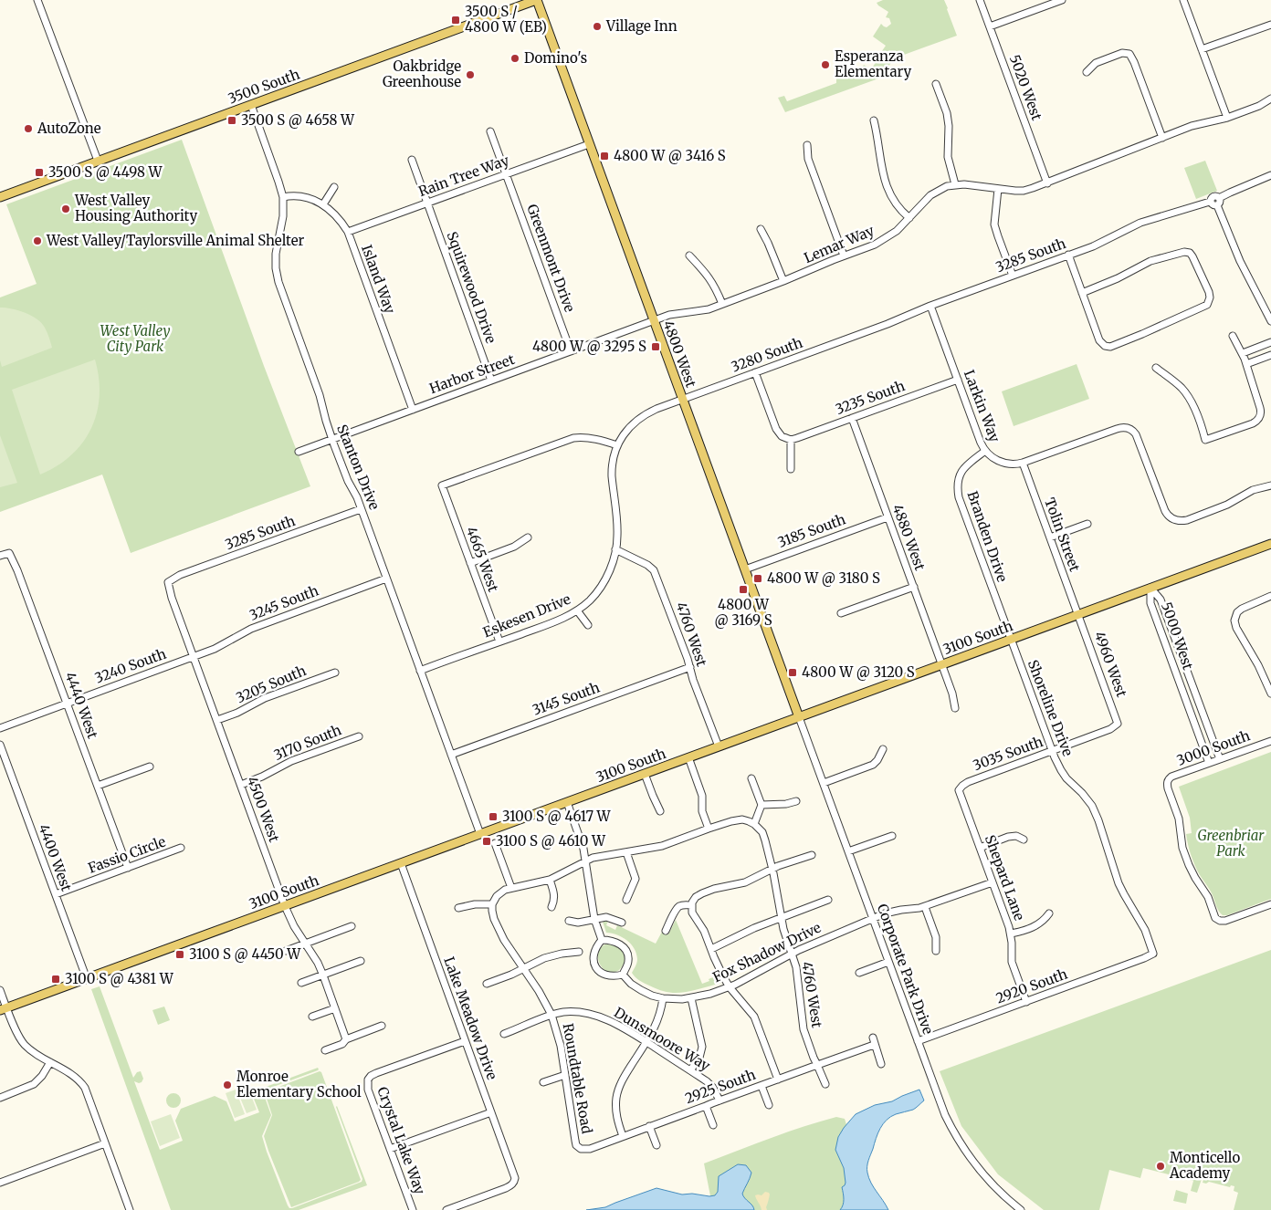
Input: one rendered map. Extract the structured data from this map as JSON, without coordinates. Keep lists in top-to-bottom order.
{
  "streets": {
    "main road": ["3500 South", "4800 West", "3100 South"],
    "street": [
      "5020 West",
      "Rain Tree Way",
      "Lemar Way",
      "3285 South",
      "Greenmont Drive",
      "Island Way",
      "Squirewood Drive",
      "3280 South",
      "Harbor Street",
      "3235 South",
      "Larkin Way",
      "Stanton Drive",
      "3185 South",
      "Tolin Street",
      "Branden Drive",
      "4880 West",
      "4665 West",
      "3245 South",
      "Eskesen Drive",
      "4760 West",
      "5000 West",
      "4960 West",
      "3240 South",
      "3205 South",
      "3145 South",
      "4440 West",
      "Shoreline Drive",
      "3170 South",
      "3000 South",
      "3035 South",
      "4500 West",
      "Fassio Circle",
      "4400 West",
      "Shepard Lane",
      "Fox Shadow Drive",
      "Corporate Park Drive",
      "2920 South",
      "Lake Meadow Drive",
      "Dunsmoore Way",
      "Roundtable Road",
      "2925 South",
      "Crystal Lake Way"
    ]
  },
  "crossings": [
    ["3500 South", "4800 West"],
    ["3500 South", "Stanton Drive"],
    ["5020 West", "Lemar Way"],
    ["Rain Tree Way", "Greenmont Drive"],
    ["Rain Tree Way", "Island Way"],
    ["Rain Tree Way", "Squirewood Drive"],
    ["Rain Tree Way", "4800 West"],
    ["Lemar Way", "4800 West"],
    ["Lemar Way", "Harbor Street"],
    ["3285 South", "3280 South"],
    ["3285 South", "Larkin Way"],
    ["3285 South", "Stanton Drive"],
    ["3285 South", "4500 West"],
    ["Greenmont Drive", "Harbor Street"],
    ["Island Way", "Harbor Street"],
    ["Island Way", "Stanton Drive"],
    ["Squirewood Drive", "Harbor Street"],
    ["4800 West", "3280 South"],
    ["4800 West", "Harbor Street"],
    ["4800 West", "3185 South"],
    ["4800 West", "Eskesen Drive"],
    ["4800 West", "3100 South"],
    ["4800 West", "Corporate Park Drive"],
    ["3280 South", "Eskesen Drive"],
    ["Harbor Street", "Stanton Drive"],
    ["3235 South", "Larkin Way"],
    ["3235 South", "4880 West"],
    ["Larkin Way", "Tolin Street"],
    ["Larkin Way", "Branden Drive"],
    ["Stanton Drive", "3245 South"],
    ["Stanton Drive", "Eskesen Drive"],
    ["Stanton Drive", "3100 South"],
    ["Stanton Drive", "3145 South"],
    ["3185 South", "4880 West"],
    ["Tolin Street", "3100 South"],
    ["Tolin Street", "4960 West"],
    ["Branden Drive", "3100 South"],
    ["Branden Drive", "Shoreline Drive"],
    ["4880 West", "3100 South"],
    ["4665 West", "Eskesen Drive"],
    ["3245 South", "3240 South"],
    ["3245 South", "4500 West"],
    ["Eskesen Drive", "4760 West"],
    ["4760 West", "3100 South"],
    ["4760 West", "3145 South"],
    ["4760 West", "Fox Shadow Drive"],
    ["4760 West", "2925 South"],
    ["5000 West", "3100 South"],
    ["5000 West", "3000 South"],
    ["3100 South", "4960 West"],
    ["3100 South", "Shoreline Drive"],
    ["3100 South", "4500 West"],
    ["3100 South", "4400 West"],
    ["3100 South", "Corporate Park Drive"],
    ["3100 South", "Lake Meadow Drive"],
    ["4960 West", "3035 South"],
    ["3240 South", "4440 West"],
    ["3240 South", "4500 West"],
    ["3205 South", "4500 West"],
    ["4440 West", "Fassio Circle"],
    ["Shoreline Drive", "3035 South"],
    ["Shoreline Drive", "2920 South"],
    ["3170 South", "4500 West"],
    ["3035 South", "Shepard Lane"],
    ["Fassio Circle", "4400 West"],
    ["Shepard Lane", "Fox Shadow Drive"],
    ["Shepard Lane", "2920 South"],
    ["Fox Shadow Drive", "Corporate Park Drive"],
    ["Corporate Park Drive", "2920 South"],
    ["Lake Meadow Drive", "Crystal Lake Way"],
    ["Dunsmoore Way", "Roundtable Road"],
    ["Dunsmoore Way", "2925 South"],
    ["Roundtable Road", "2925 South"]
  ],
  "parks": ["West Valley City Park", "Greenbriar Park"],
  "places": {
    "transit": [
      "3500 S / 4800 W (EB)",
      "3500 S @ 4658 W",
      "4800 W @ 3416 S",
      "3500 S @ 4498 W",
      "4800 W @ 3295 S",
      "4800 W @ 3180 S",
      "4800 W @ 3169 S",
      "4800 W @ 3120 S",
      "3100 S @ 4617 W",
      "3100 S @ 4610 W",
      "3100 S @ 4450 W",
      "3100 S @ 4381 W"
    ],
    "other": [
      "Village Inn",
      "Domino's",
      "Esperanza Elementary",
      "Oakbridge Greenhouse",
      "AutoZone",
      "West Valley Housing Authority",
      "West Valley/Taylorsville Animal Shelter",
      "Monroe Elementary School",
      "Monticello Academy"
    ]
  }
}
